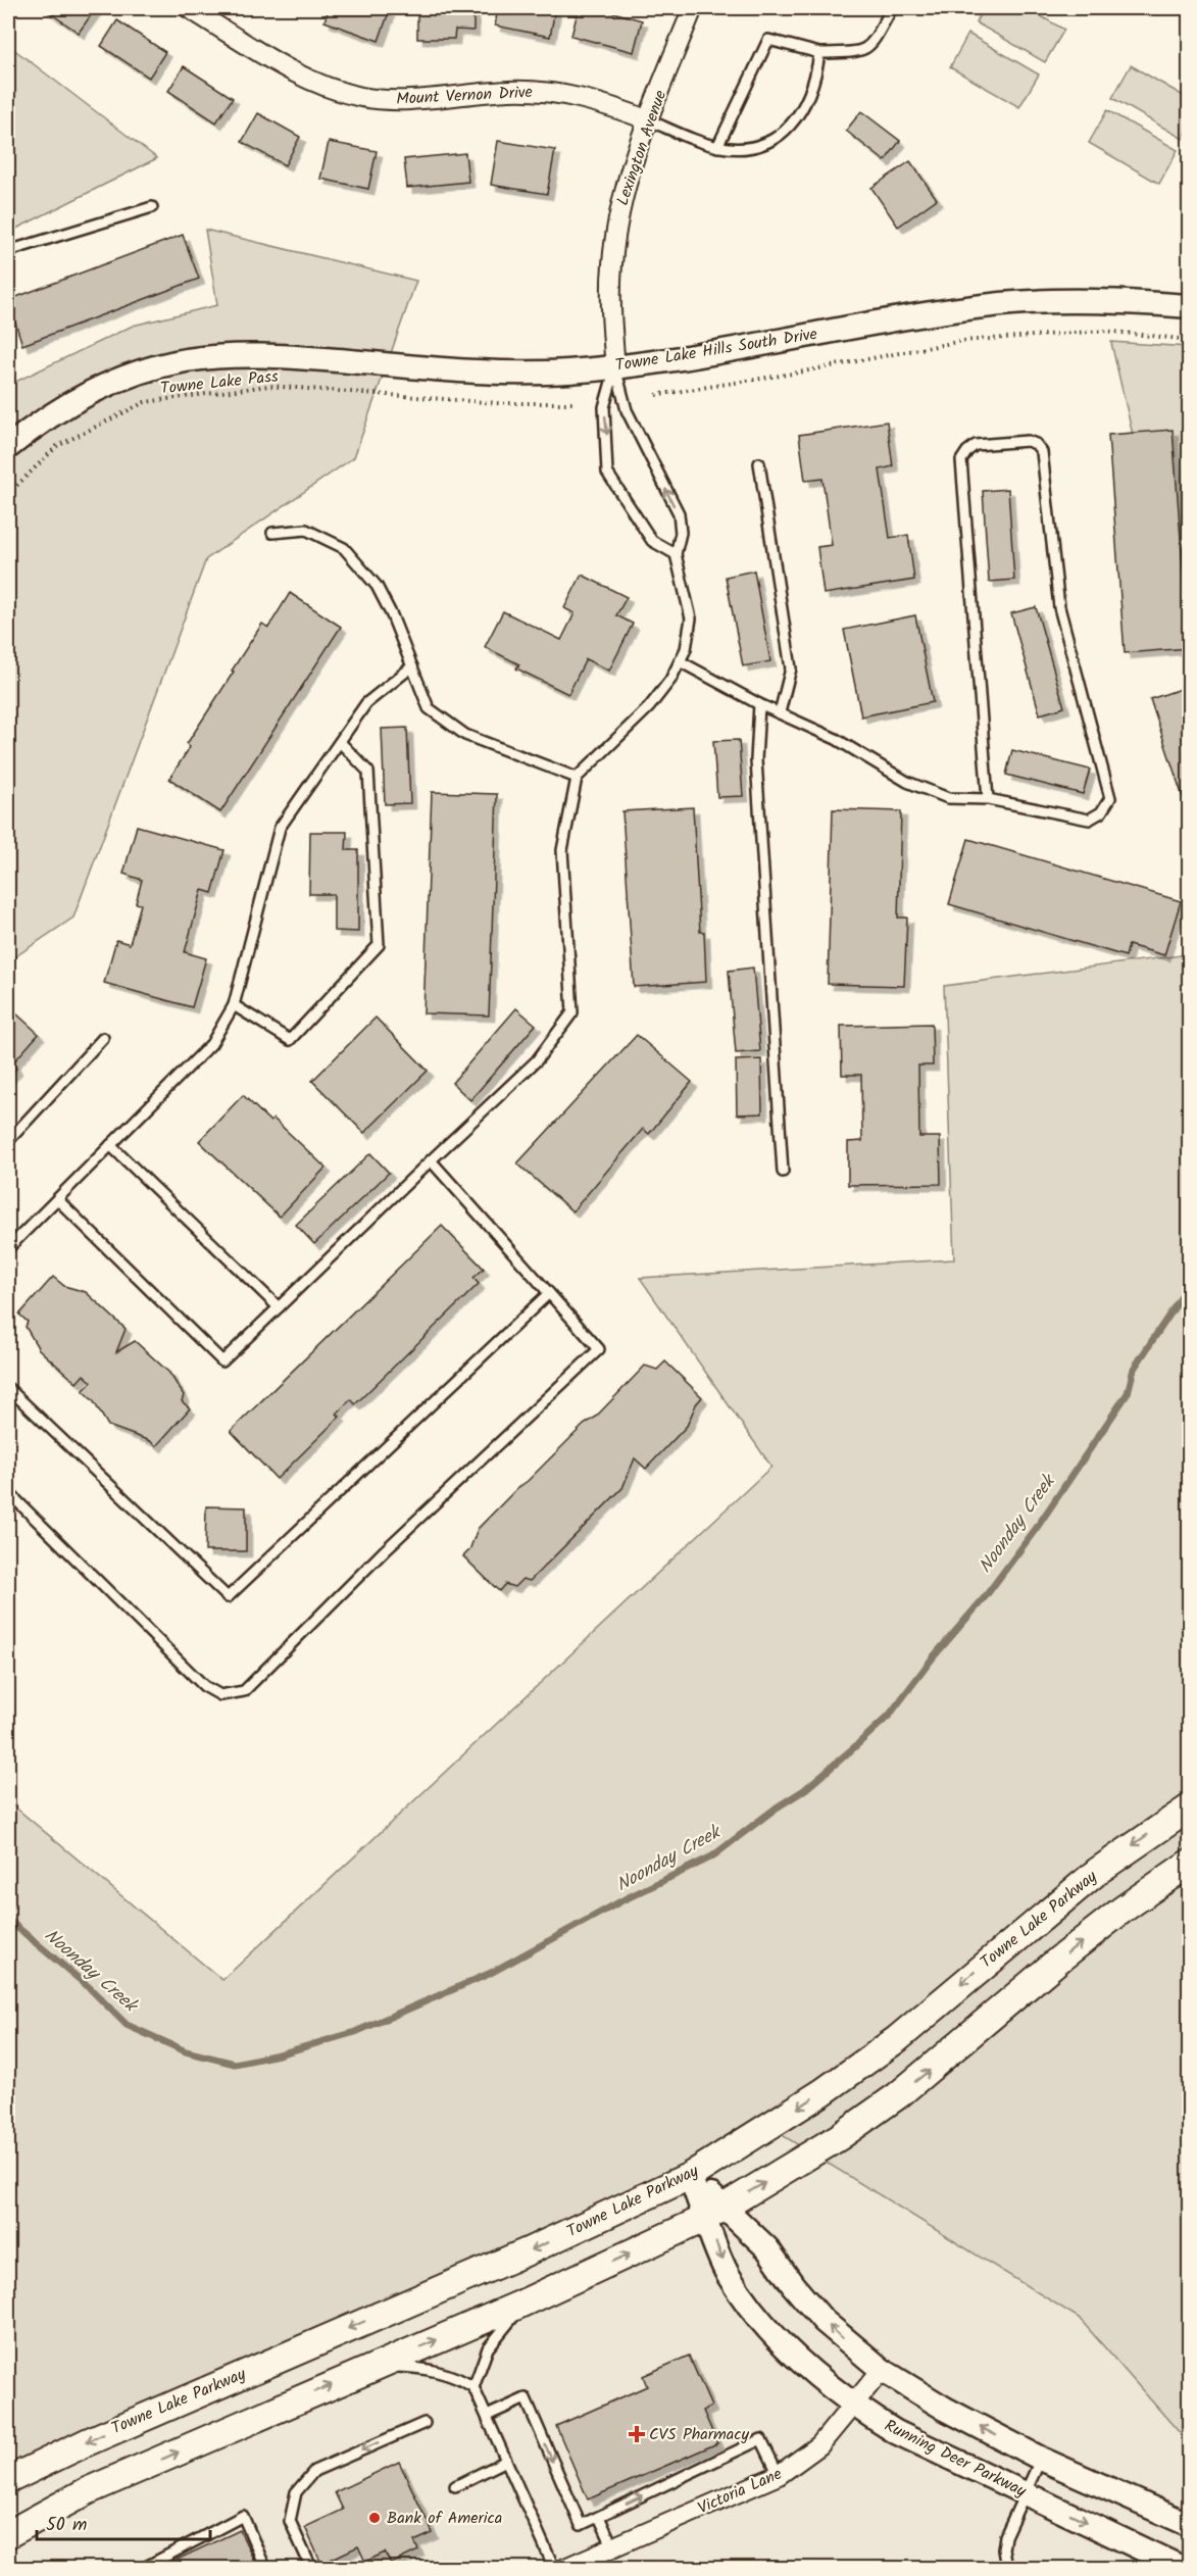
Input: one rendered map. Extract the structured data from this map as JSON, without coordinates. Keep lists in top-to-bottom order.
{
  "streets": {
    "main road": ["Towne Lake Parkway"],
    "street": [
      "Mount Vernon Drive",
      "Lexington Avenue",
      "Towne Lake Hills South Drive",
      "Running Deer Parkway",
      "Victoria Lane"
    ],
    "path": ["Towne Lake Pass"]
  },
  "crossings": [
    ["Mount Vernon Drive", "Lexington Avenue"],
    ["Lexington Avenue", "Towne Lake Hills South Drive"],
    ["Towne Lake Parkway", "Running Deer Parkway"],
    ["Running Deer Parkway", "Victoria Lane"]
  ],
  "water": ["Noonday Creek"],
  "places": {
    "health": ["CVS Pharmacy"],
    "other": ["Bank of America"]
  },
  "scale_bar": "50 m"
}
